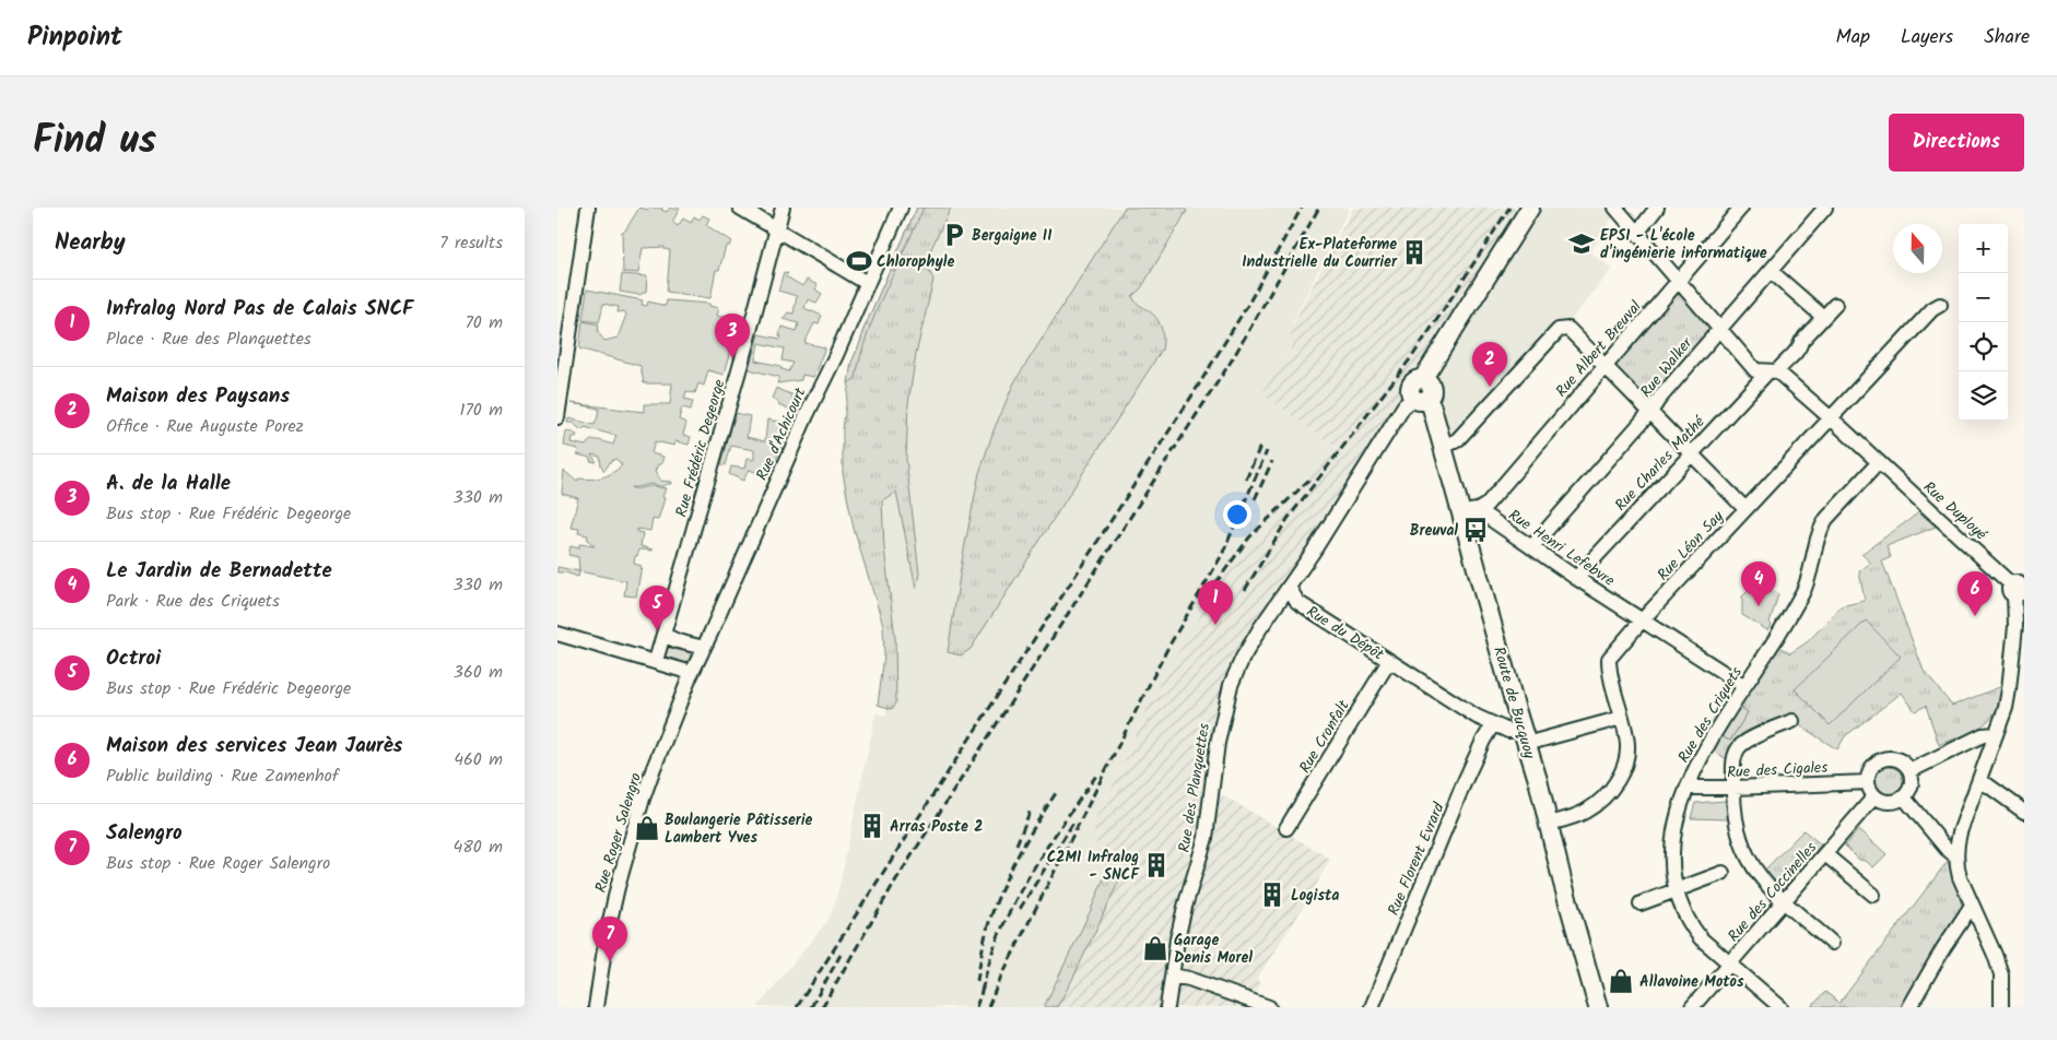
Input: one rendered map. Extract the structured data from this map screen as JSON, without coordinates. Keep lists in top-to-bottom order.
{
  "streets": {
    "main road": ["Route de Bucquoy"],
    "street": [
      "Rue Albert Breuval",
      "Rue Walker",
      "Rue d'Achicourt",
      "Rue Frédéric Degeorge",
      "Rue Charles Mathé",
      "Rue Duployé",
      "Rue Léon Say",
      "Rue Henri Lefebvre",
      "Rue du Dépôt",
      "Rue des Criquets",
      "Rue Cronfalt",
      "Rue des Cigales",
      "Rue des Planquettes",
      "Rue Roger Salengro",
      "Rue Florent Evrard",
      "Rue des Coccinelles"
    ]
  },
  "crossings": [
    ["Rue Albert Breuval", "Rue Duployé"],
    ["Rue Albert Breuval", "Rue Henri Lefebvre"],
    ["Rue Albert Breuval", "Route de Bucquoy"],
    ["Rue Walker", "Rue Duployé"],
    ["Rue Walker", "Rue Henri Lefebvre"],
    ["Rue d'Achicourt", "Rue Roger Salengro"],
    ["Rue Charles Mathé", "Rue Duployé"],
    ["Rue Charles Mathé", "Rue Henri Lefebvre"],
    ["Rue Duployé", "Rue Léon Say"],
    ["Rue Duployé", "Rue des Criquets"],
    ["Rue Léon Say", "Rue Henri Lefebvre"],
    ["Rue Léon Say", "Route de Bucquoy"],
    ["Rue Henri Lefebvre", "Route de Bucquoy"],
    ["Rue Henri Lefebvre", "Rue des Criquets"],
    ["Rue du Dépôt", "Route de Bucquoy"],
    ["Rue du Dépôt", "Rue Cronfalt"],
    ["Rue du Dépôt", "Rue des Planquettes"],
    ["Rue du Dépôt", "Rue Florent Evrard"],
    ["Rue des Criquets", "Rue des Cigales"],
    ["Rue des Criquets", "Rue des Coccinelles"],
    ["Rue des Cigales", "Rue des Coccinelles"]
  ],
  "places": {
    "parking": ["Bergaigne II"],
    "school or university": ["EPSI - L'école d'ingénierie informatique"],
    "building": [
      "Ex-Plateforme Industrielle du Courrier",
      "Arras Poste 2",
      "C2MI Infralog - SNCF",
      "Logista"
    ],
    "sports": ["Chlorophyle"],
    "bus stop": ["Breuval"],
    "shop": ["Boulangerie Pâtisserie Lambert Yves", "Garage Denis Morel", "Allavoine Motos"]
  },
  "north": "top",
  "page": {
    "header": "Pinpoint",
    "nav": ["Map", "Layers", "Share"],
    "title": "Find us",
    "buttons": "Directions",
    "heading": ["Nearby", "7 results"],
    "map_buttons": ["+", "−"],
    "list": [
      {
        "mark": "1",
        "name": "Infralog Nord Pas de Calais SNCF",
        "note": "Place · Rue des Planquettes",
        "value": "70 m"
      },
      {
        "mark": "2",
        "name": "Maison des Paysans",
        "note": "Office · Rue Auguste Porez",
        "value": "170 m"
      },
      {
        "mark": "3",
        "name": "A. de la Halle",
        "note": "Bus stop · Rue Frédéric Degeorge",
        "value": "330 m"
      },
      {
        "mark": "4",
        "name": "Le Jardin de Bernadette",
        "note": "Park · Rue des Criquets",
        "value": "330 m"
      },
      {
        "mark": "5",
        "name": "Octroi",
        "note": "Bus stop · Rue Frédéric Degeorge",
        "value": "360 m"
      },
      {
        "mark": "6",
        "name": "Maison des services Jean Jaurès",
        "note": "Public building · Rue Zamenhof",
        "value": "460 m"
      },
      {
        "mark": "7",
        "name": "Salengro",
        "note": "Bus stop · Rue Roger Salengro",
        "value": "480 m"
      }
    ],
    "pins": [
      "3",
      "2",
      "4",
      "6",
      "1",
      "5",
      "7"
    ]
  }
}
